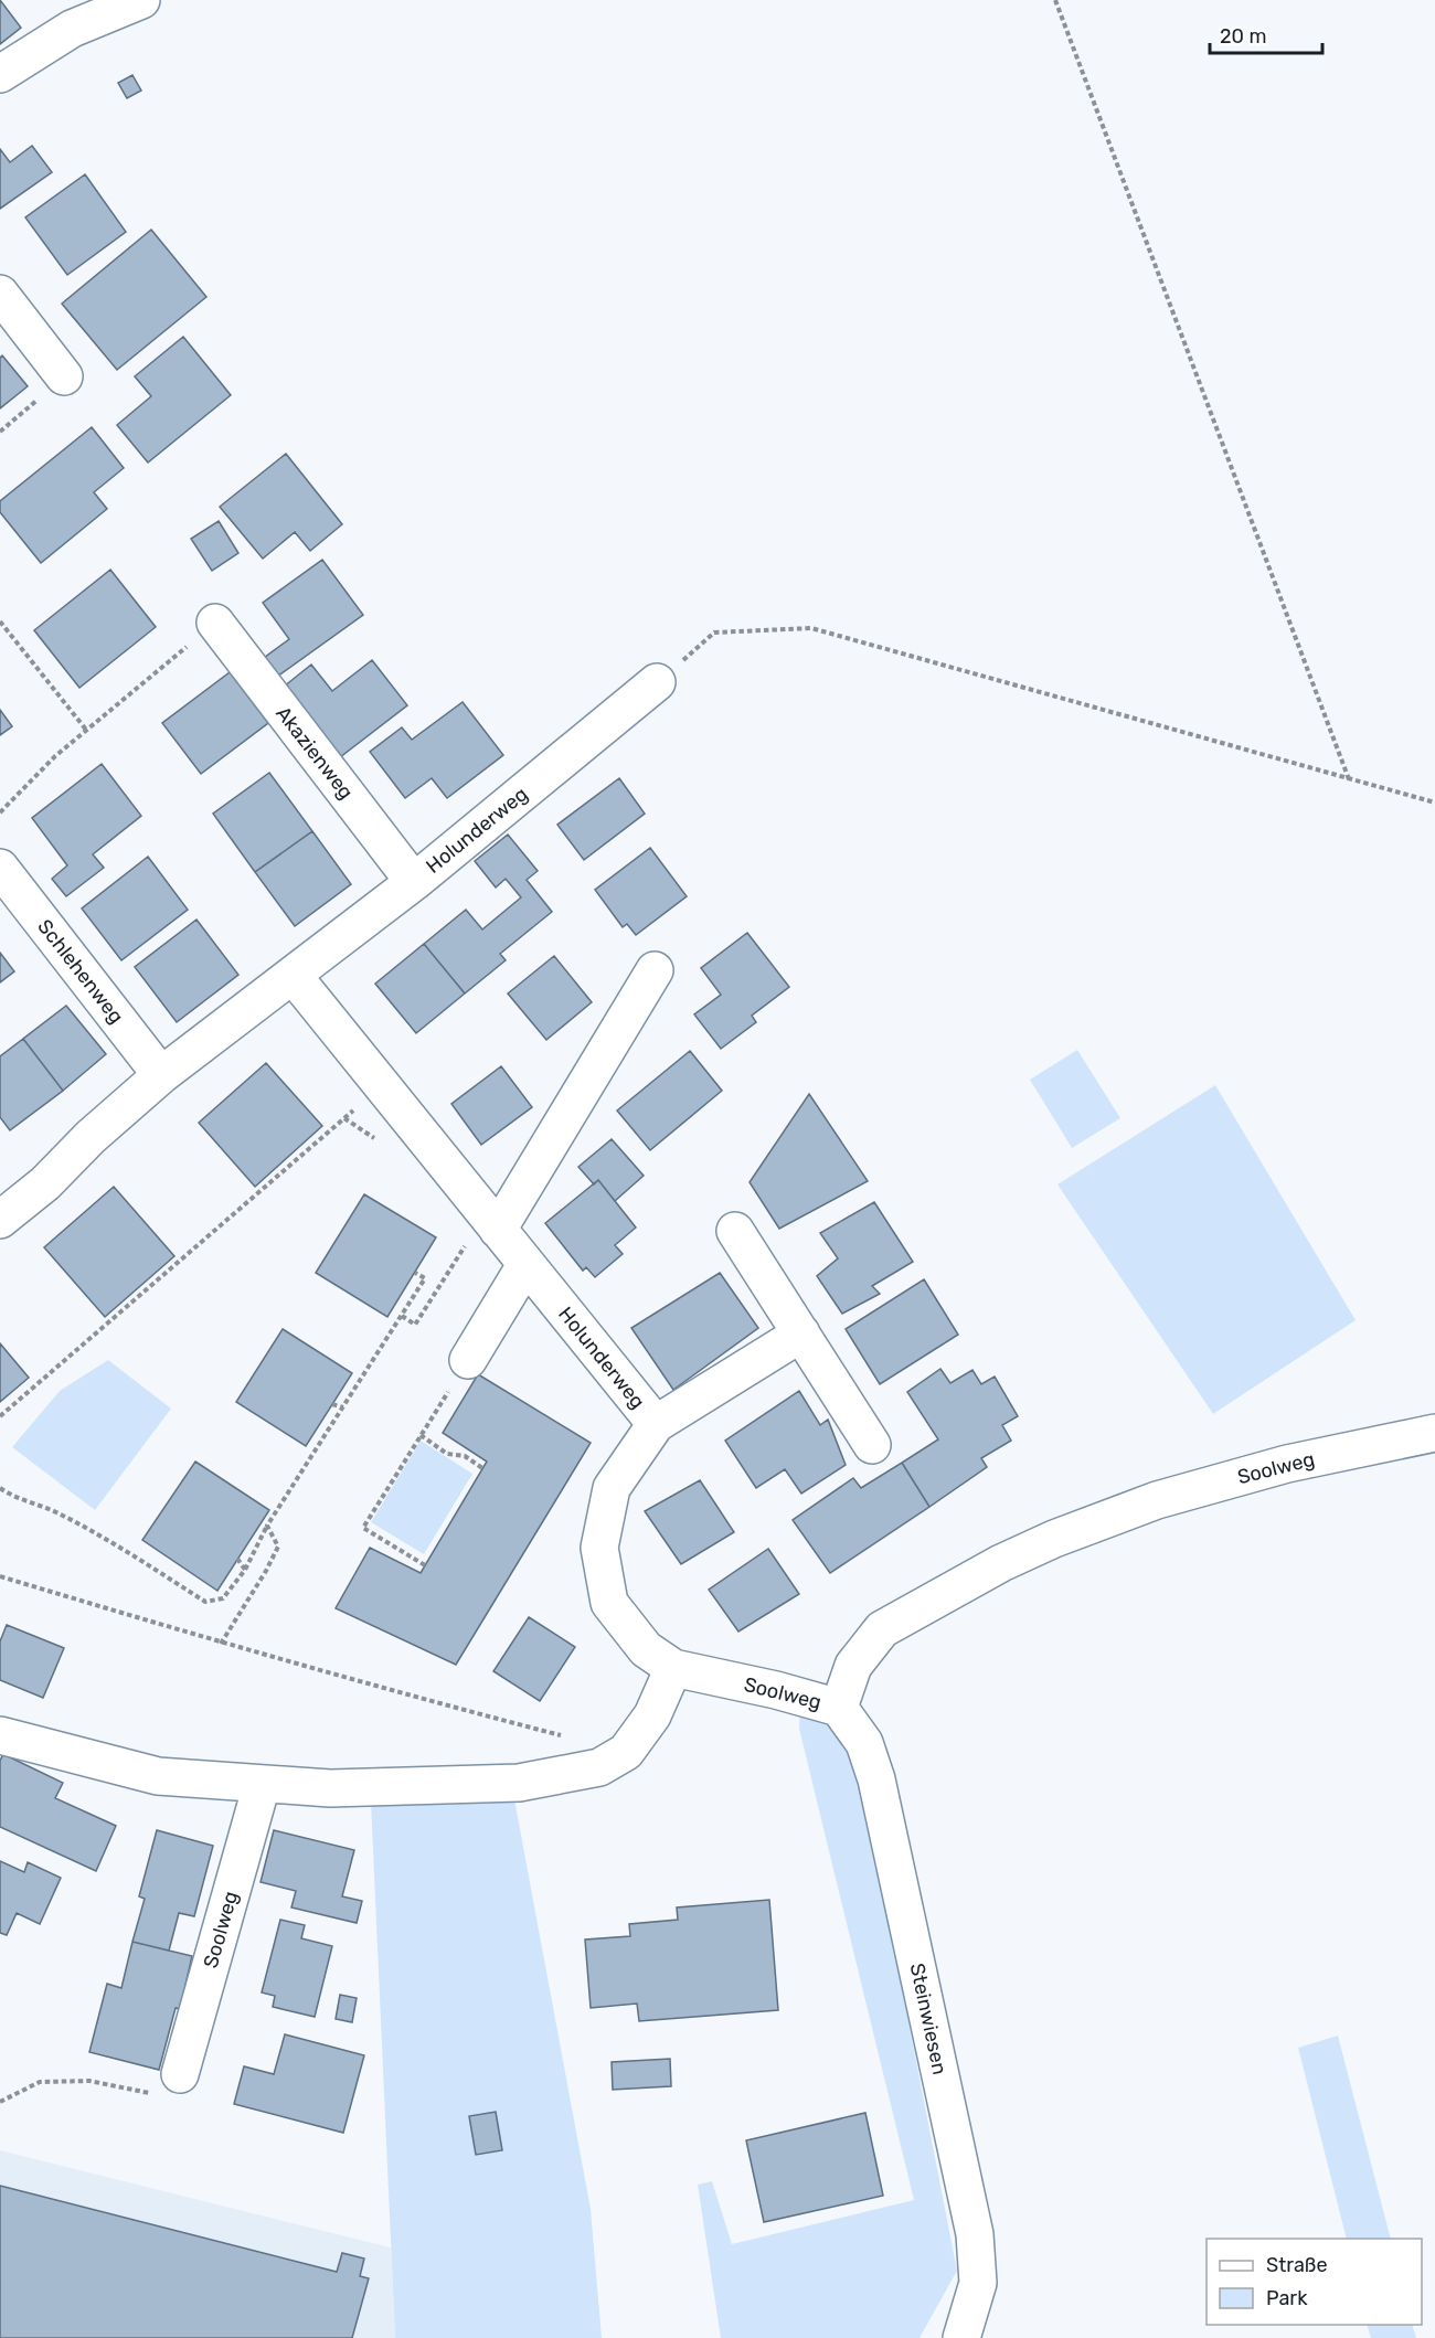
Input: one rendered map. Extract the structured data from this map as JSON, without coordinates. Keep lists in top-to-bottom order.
{
  "streets": {
    "street": [
      "Akazienweg",
      "Holunderweg",
      "Schlehenweg",
      "Soolweg",
      "Steinwiesen"
    ]
  },
  "crossings": [
    ["Akazienweg", "Holunderweg"],
    ["Holunderweg", "Schlehenweg"],
    ["Holunderweg", "Soolweg"],
    ["Soolweg", "Steinwiesen"]
  ],
  "legend": ["Straße", "Park"],
  "scale_bar": "20 m"
}
